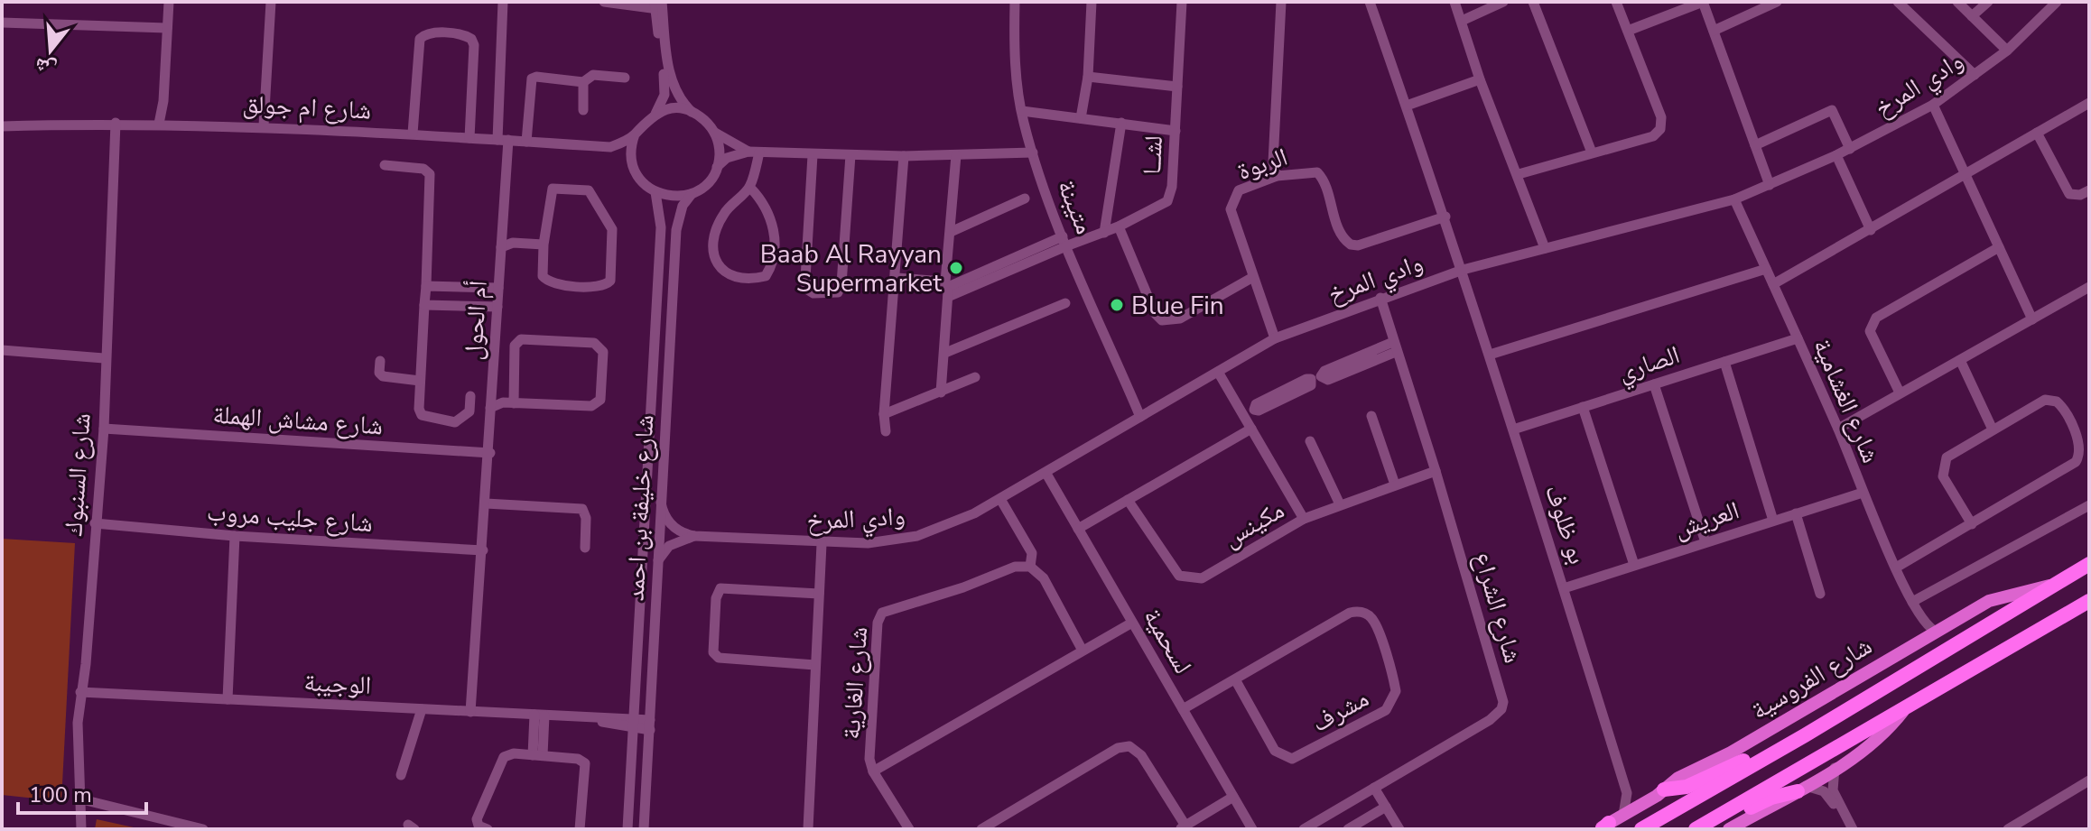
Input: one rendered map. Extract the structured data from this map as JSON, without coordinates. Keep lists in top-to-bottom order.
{
  "streets": {
    "highway": ["شارع الفروسية"],
    "street": [
      "وادي المرخ",
      "شارع ام جولق",
      "لشــا",
      "الربوة",
      "متيبنة",
      "أم الحول",
      "الصاري",
      "شارع الغشامية",
      "شارع مشاش الهملة",
      "شارع السنبوك",
      "شارع خليفة بن احمد",
      "شارع جليب مروب",
      "العريش",
      "مكينس",
      "بو ظلوف",
      "شارع الشراع",
      "لسحمية",
      "الوجيبة",
      "شارع الغارية",
      "مشرف"
    ]
  },
  "crossings": [
    ["وادي المرخ", "الربوة"],
    ["وادي المرخ", "متيبنة"],
    ["وادي المرخ", "شارع الغشامية"],
    ["وادي المرخ", "بو ظلوف"],
    ["وادي المرخ", "شارع الشراع"],
    ["وادي المرخ", "لسحمية"],
    ["شارع ام جولق", "أم الحول"],
    ["شارع ام جولق", "شارع السنبوك"],
    ["لشــا", "متيبنة"],
    ["الربوة", "بو ظلوف"],
    ["أم الحول", "شارع مشاش الهملة"],
    ["أم الحول", "شارع جليب مروب"],
    ["أم الحول", "الوجيبة"],
    ["الصاري", "شارع الغشامية"],
    ["الصاري", "بو ظلوف"],
    ["شارع الغشامية", "العريش"],
    ["شارع الغشامية", "شارع الفروسية"],
    ["شارع مشاش الهملة", "شارع السنبوك"],
    ["شارع السنبوك", "شارع جليب مروب"],
    ["شارع السنبوك", "الوجيبة"],
    ["شارع خليفة بن احمد", "الوجيبة"],
    ["العريش", "بو ظلوف"],
    ["مكينس", "شارع الشراع"],
    ["بو ظلوف", "شارع الفروسية"],
    ["لسحمية", "شارع الغارية"],
    ["لسحمية", "مشرف"]
  ],
  "places": ["Baab Al Rayyan Supermarket", "Blue Fin"],
  "scale_bar": "100 m",
  "north": "bottom"
}
